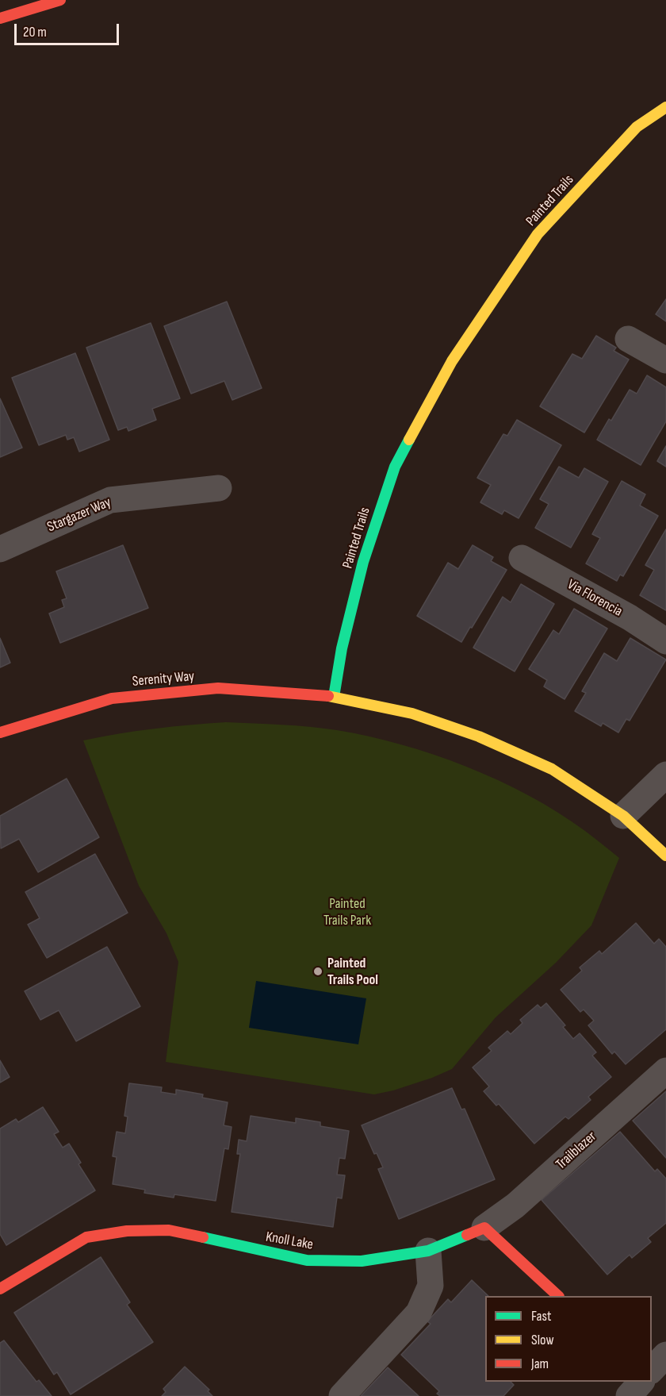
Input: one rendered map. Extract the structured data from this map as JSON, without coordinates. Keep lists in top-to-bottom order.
{
  "streets": {
    "street": [
      "Painted Trails",
      "Stargazer Way",
      "Via Florencia",
      "Serenity Way",
      "Trailblazer",
      "Knoll Lake"
    ]
  },
  "crossings": [
    ["Painted Trails", "Serenity Way"],
    ["Trailblazer", "Knoll Lake"]
  ],
  "parks": ["Painted Trails Park"],
  "places": ["Painted Trails Pool"],
  "legend": ["Fast", "Slow", "Jam"],
  "scale_bar": "20 m"
}
